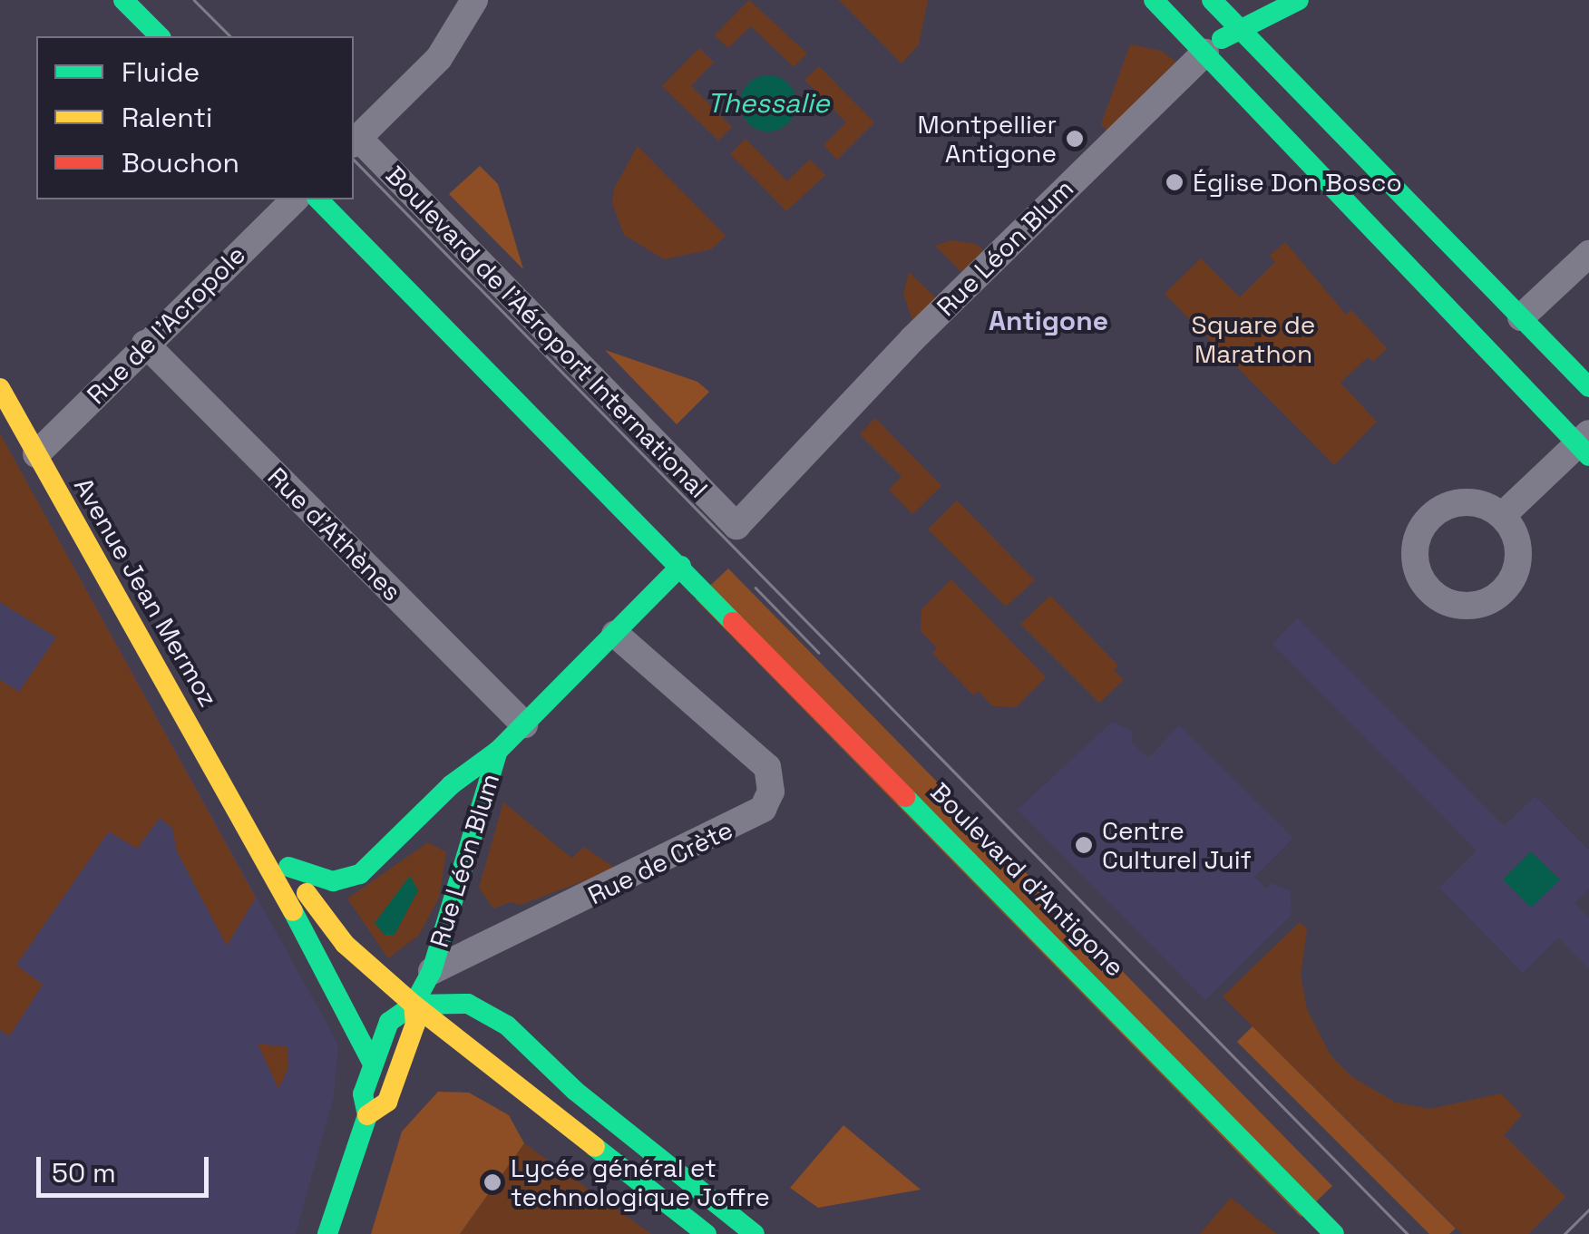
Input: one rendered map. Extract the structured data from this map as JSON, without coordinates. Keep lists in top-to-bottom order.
{
  "streets": {
    "street": [
      "Rue Léon Blum",
      "Rue de l'Acropole",
      "Boulevard de l'Aéroport International",
      "Rue d'Athènes",
      "Avenue Jean Mermoz",
      "Rue de Crète",
      "Boulevard d'Antigone"
    ]
  },
  "crossings": [
    ["Rue Léon Blum", "Boulevard de l'Aéroport International"],
    ["Rue Léon Blum", "Rue d'Athènes"],
    ["Rue Léon Blum", "Avenue Jean Mermoz"],
    ["Rue Léon Blum", "Rue de Crète"],
    ["Rue Léon Blum", "Boulevard d'Antigone"],
    ["Rue de l'Acropole", "Rue d'Athènes"],
    ["Rue de l'Acropole", "Avenue Jean Mermoz"]
  ],
  "districts": ["Antigone"],
  "water": ["Thessalie"],
  "parks": ["Square de Marathon"],
  "places": [
    "Montpellier Antigone",
    "Église Don Bosco",
    "Centre Culturel Juif",
    "Lycée général et technologique Joffre"
  ],
  "legend": ["Fluide", "Ralenti", "Bouchon"],
  "scale_bar": "50 m"
}
